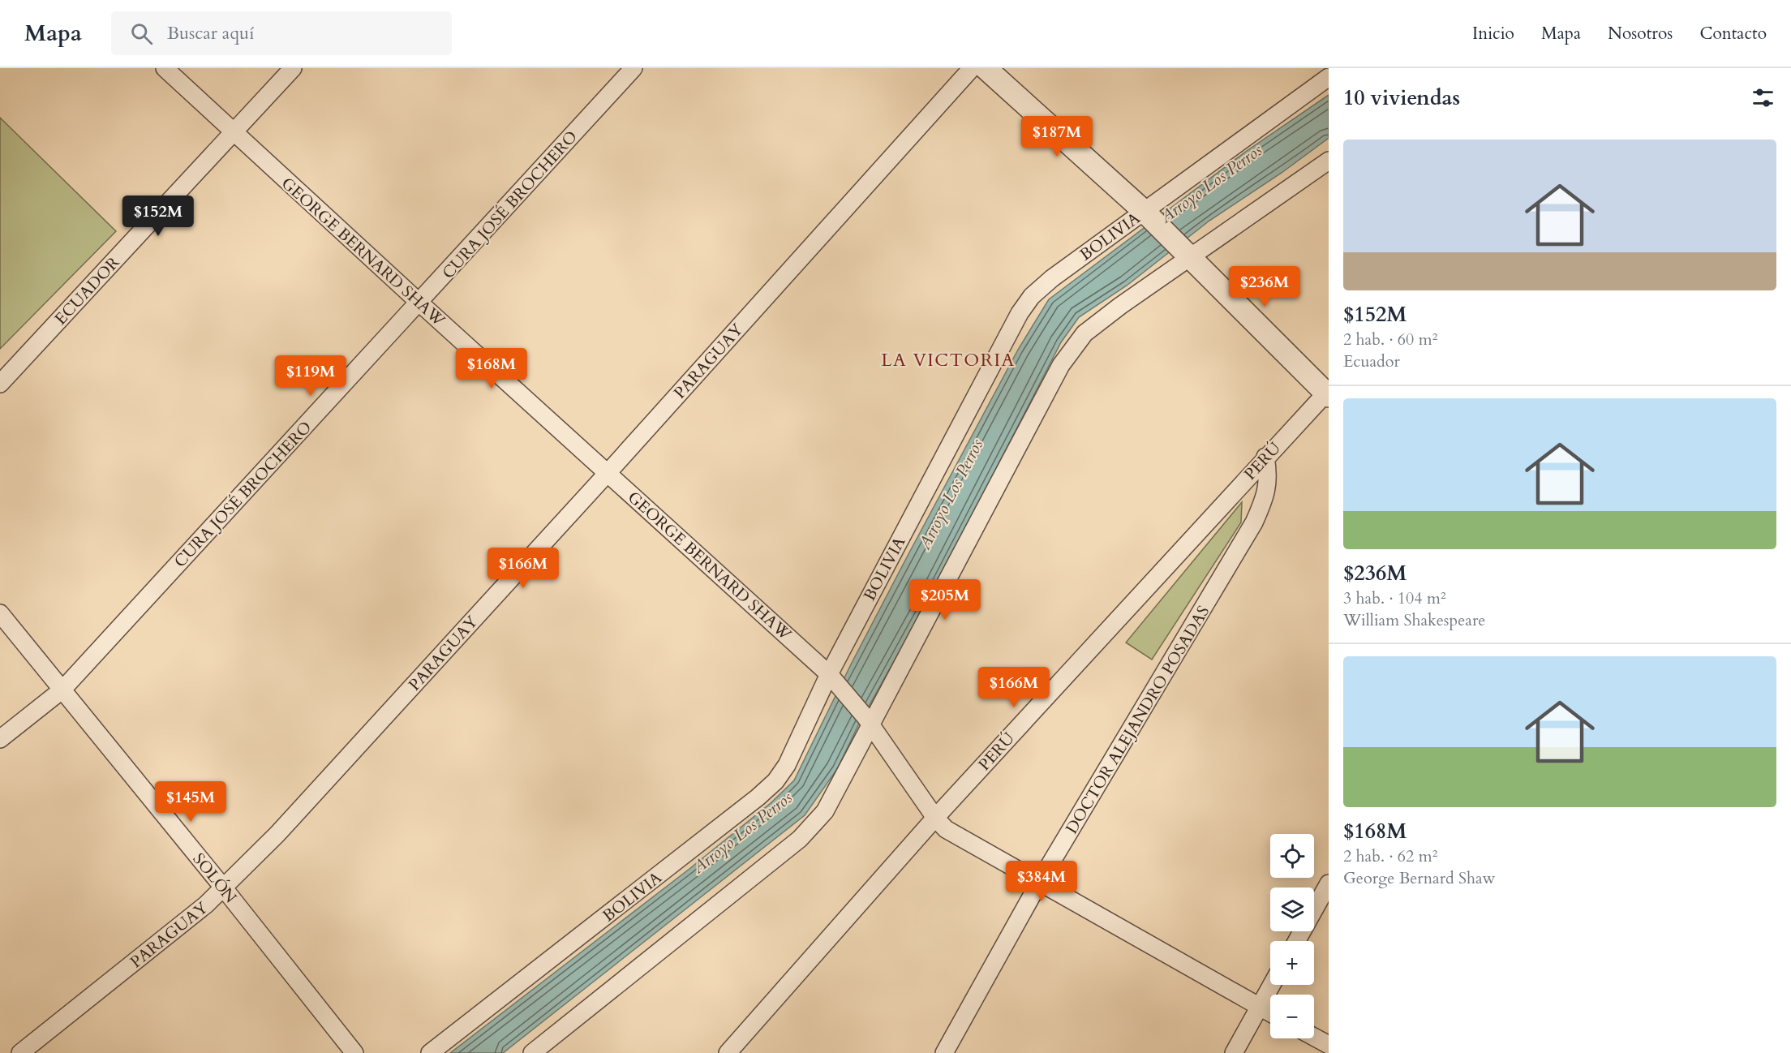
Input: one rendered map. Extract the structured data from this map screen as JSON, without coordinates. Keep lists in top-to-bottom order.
{
  "streets": {
    "street": [
      "CURA JOSÉ BROCHERO",
      "BOLIVIA",
      "GEORGE BERNARD SHAW",
      "ECUADOR",
      "PARAGUAY",
      "PERÚ",
      "DOCTOR ALEJANDRO POSADAS",
      "SOLÓN"
    ]
  },
  "crossings": [
    ["CURA JOSÉ BROCHERO", "GEORGE BERNARD SHAW"],
    ["CURA JOSÉ BROCHERO", "SOLÓN"],
    ["BOLIVIA", "GEORGE BERNARD SHAW"],
    ["GEORGE BERNARD SHAW", "ECUADOR"],
    ["GEORGE BERNARD SHAW", "PARAGUAY"],
    ["GEORGE BERNARD SHAW", "PERÚ"],
    ["GEORGE BERNARD SHAW", "DOCTOR ALEJANDRO POSADAS"],
    ["PARAGUAY", "SOLÓN"],
    ["PERÚ", "DOCTOR ALEJANDRO POSADAS"]
  ],
  "districts": ["LA VICTORIA"],
  "water": ["Arroyo Los Perros"],
  "page": {
    "header": "Mapa",
    "search": "Buscar aquí",
    "nav": [
      "Inicio",
      "Mapa",
      "Nosotros",
      "Contacto"
    ],
    "heading": "10 viviendas",
    "price": [
      "$187M",
      "$152M",
      "$236M",
      "$168M",
      "$119M",
      "$166M",
      "$205M",
      "$166M",
      "$145M",
      "$384M"
    ],
    "list": [
      {
        "name": "$152M",
        "note": "2 hab. · 60 m² · Ecuador"
      },
      {
        "name": "$236M",
        "note": "3 hab. · 104 m² · William Shakespeare"
      },
      {
        "name": "$168M",
        "note": "2 hab. · 62 m² · George Bernard Shaw"
      }
    ],
    "map_buttons": ["+", "−"]
  }
}
